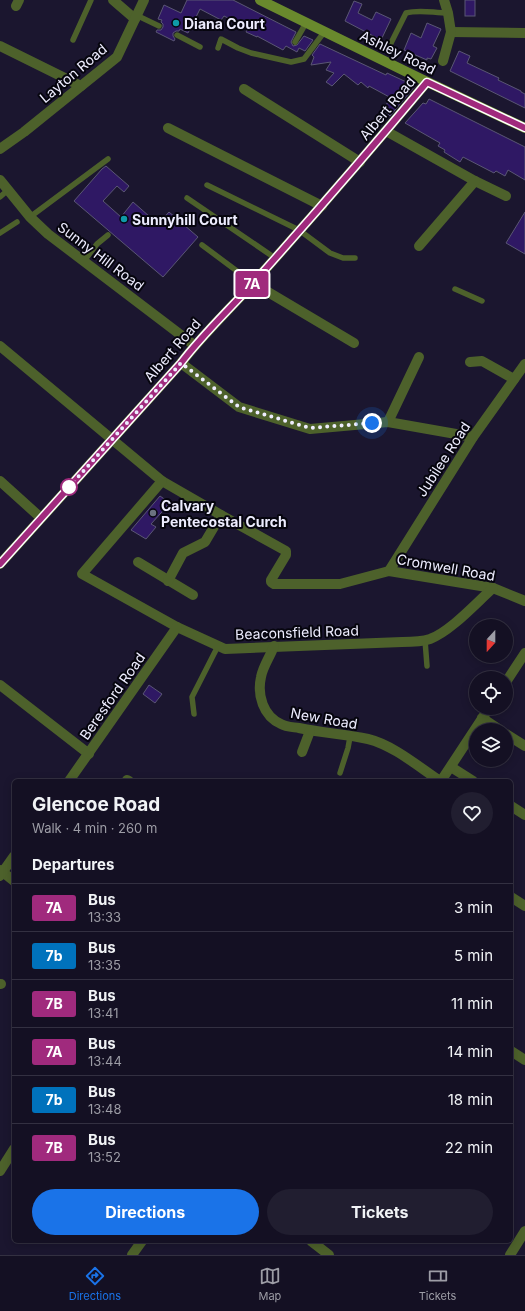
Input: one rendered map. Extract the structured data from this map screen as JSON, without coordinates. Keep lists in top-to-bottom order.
{
  "streets": {
    "main road": ["Ashley Road"],
    "street": [
      "Layton Road",
      "Albert Road",
      "Sunny Hill Road",
      "Jubilee Road",
      "Cromwell Road",
      "Beaconsfield Road",
      "Beresford Road",
      "New Road"
    ]
  },
  "crossings": [
    ["Ashley Road", "Albert Road"],
    ["Albert Road", "Sunny Hill Road"],
    ["Albert Road", "Cromwell Road"],
    ["Jubilee Road", "Cromwell Road"],
    ["Cromwell Road", "Beaconsfield Road"],
    ["Beaconsfield Road", "Beresford Road"],
    ["Beaconsfield Road", "New Road"]
  ],
  "places": ["Diana Court", "Sunnyhill Court", "Calvary Pentecostal Curch"],
  "lines": ["bus line 7A"],
  "north": "bottom",
  "page": {
    "on_map": "7A",
    "heading": [
      ["Glencoe Road", "Walk · 4 min · 260 m"],
      "Departures"
    ],
    "list": [
      {
        "mark": "7A",
        "name": "Bus",
        "note": "13:33",
        "value": "3 min"
      },
      {
        "mark": "7b",
        "name": "Bus",
        "note": "13:35",
        "value": "5 min"
      },
      {
        "mark": "7B",
        "name": "Bus",
        "note": "13:41",
        "value": "11 min"
      },
      {
        "mark": "7A",
        "name": "Bus",
        "note": "13:44",
        "value": "14 min"
      },
      {
        "mark": "7b",
        "name": "Bus",
        "note": "13:48",
        "value": "18 min"
      },
      {
        "mark": "7B",
        "name": "Bus",
        "note": "13:52",
        "value": "22 min"
      }
    ],
    "buttons": ["Directions", "Tickets"],
    "tabs": ["Directions", "Map", "Tickets"]
  }
}
